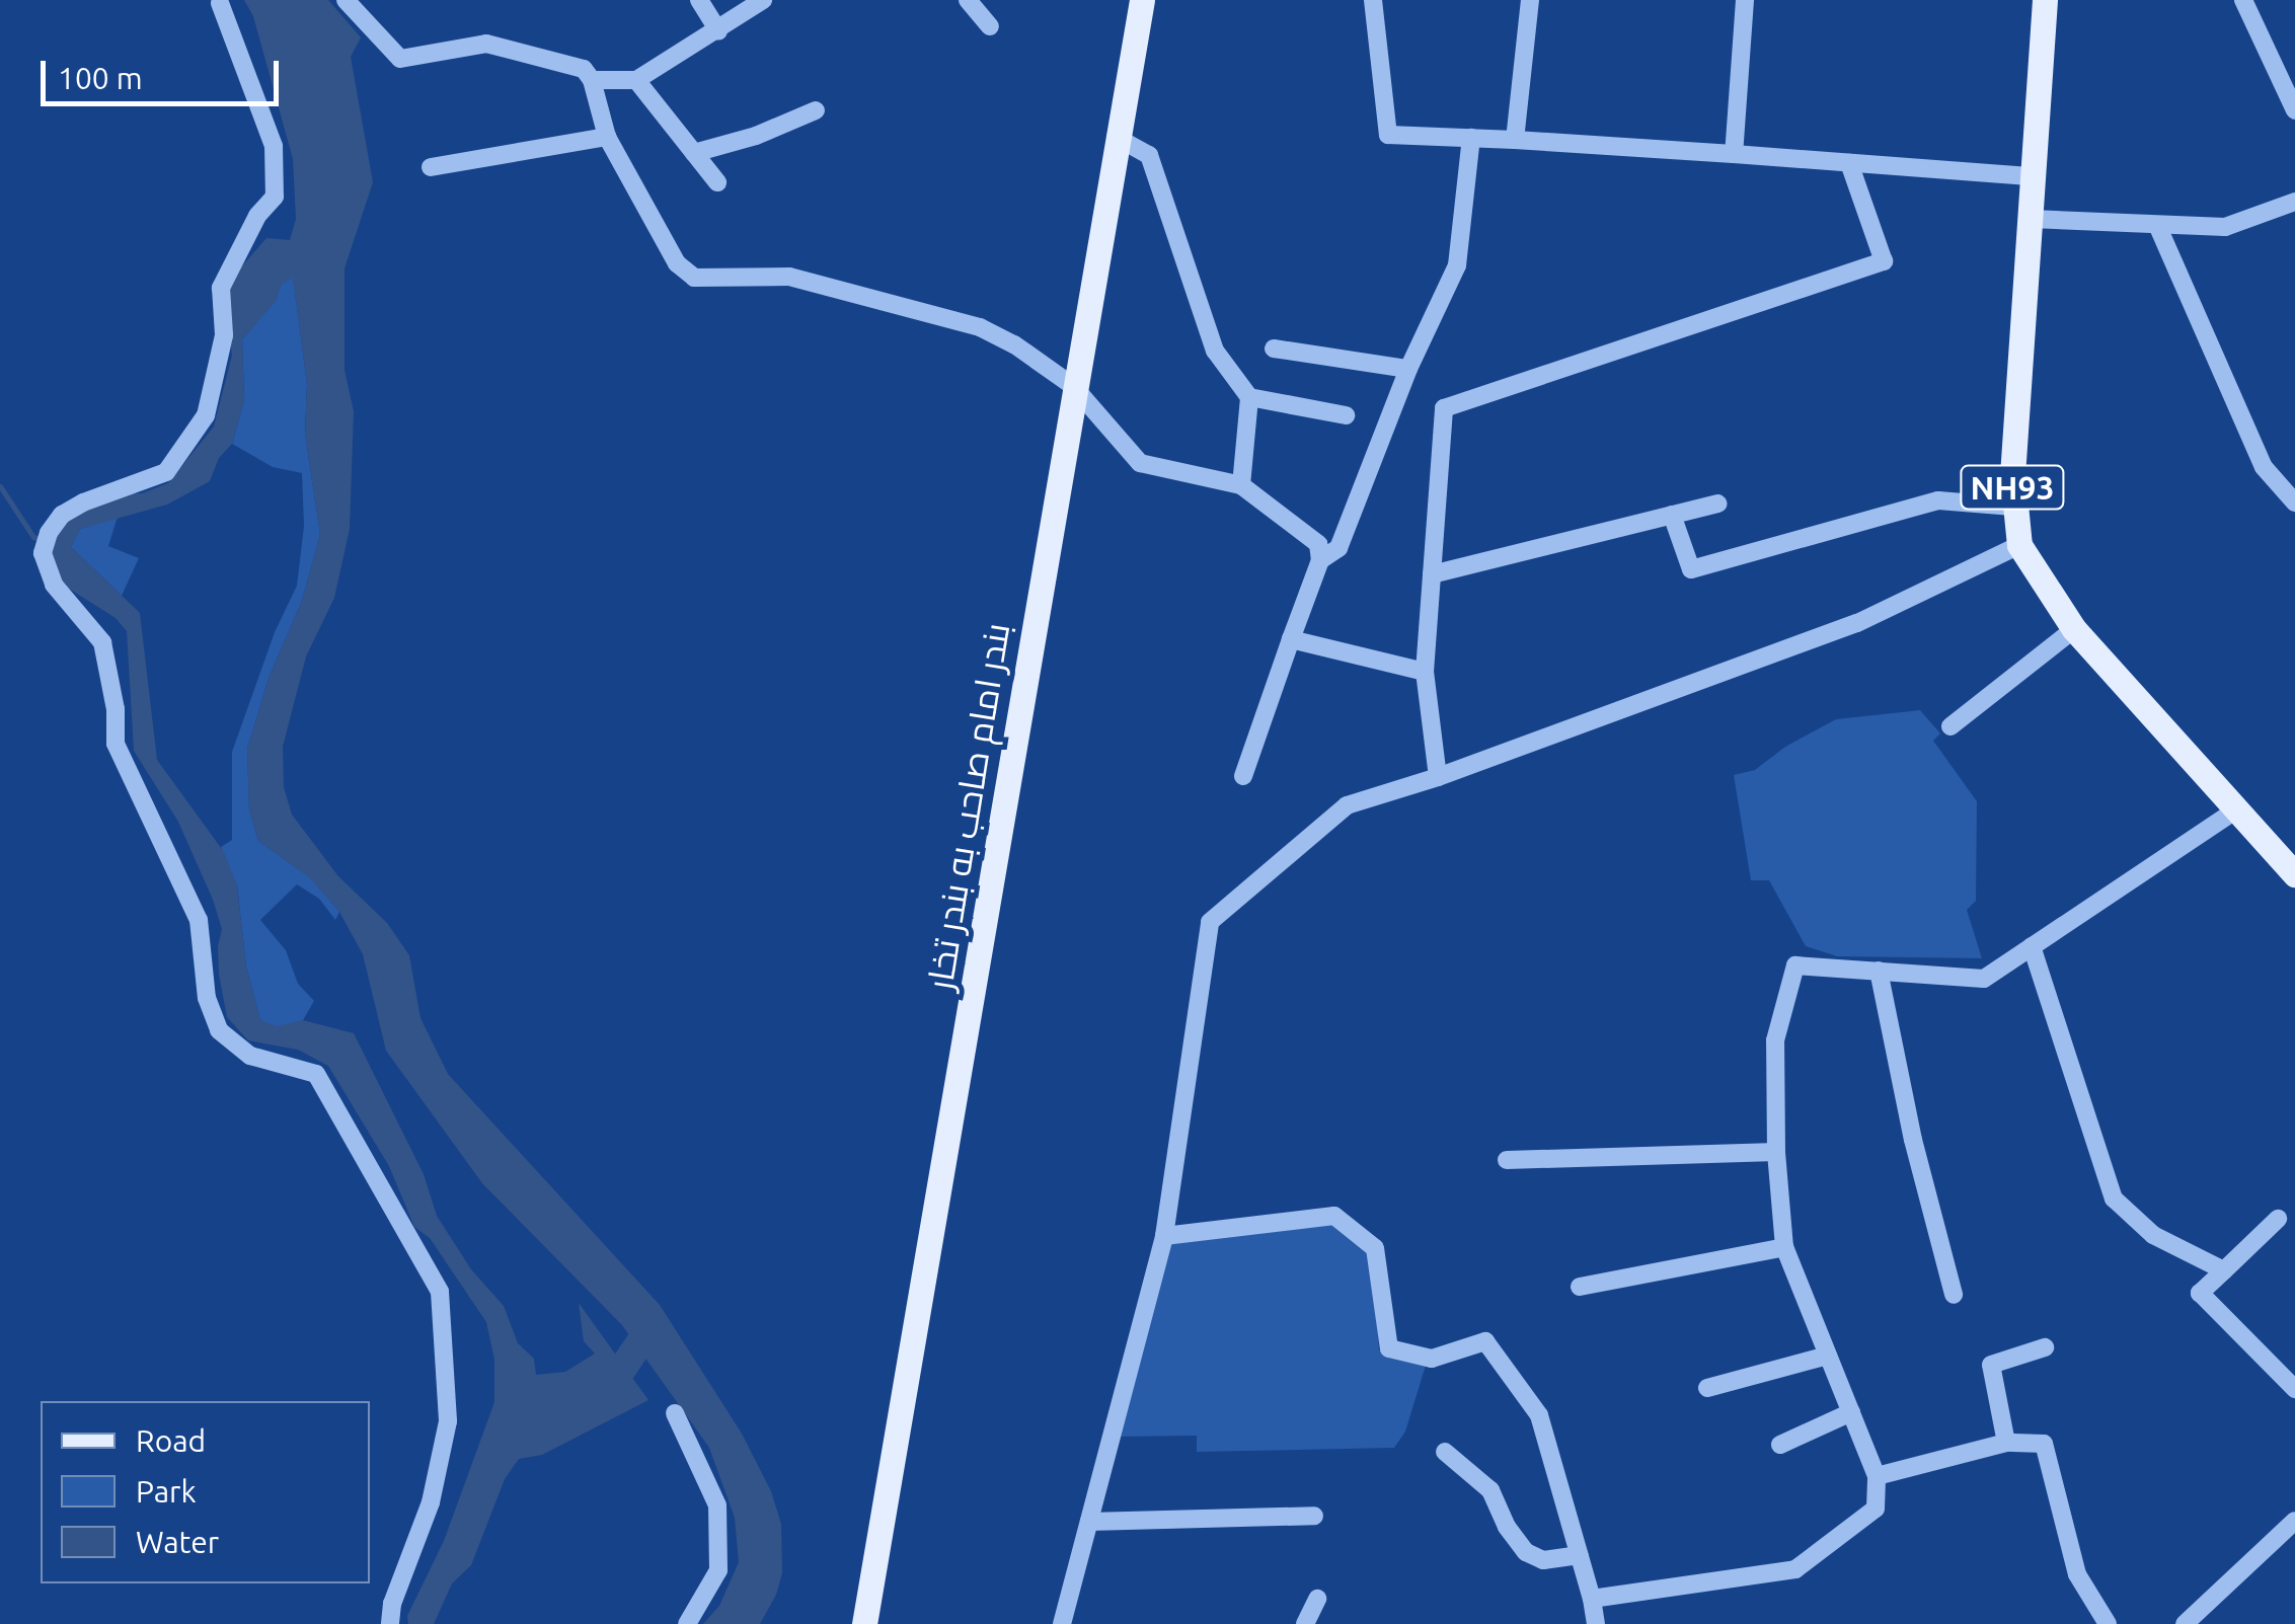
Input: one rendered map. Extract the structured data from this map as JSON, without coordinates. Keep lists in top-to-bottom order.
{
  "streets": {
    "main road": ["NH93", "بندر امام صاحب به بندر تخار"]
  },
  "legend": ["Road", "Park", "Water"],
  "scale_bar": "100 m"
}
